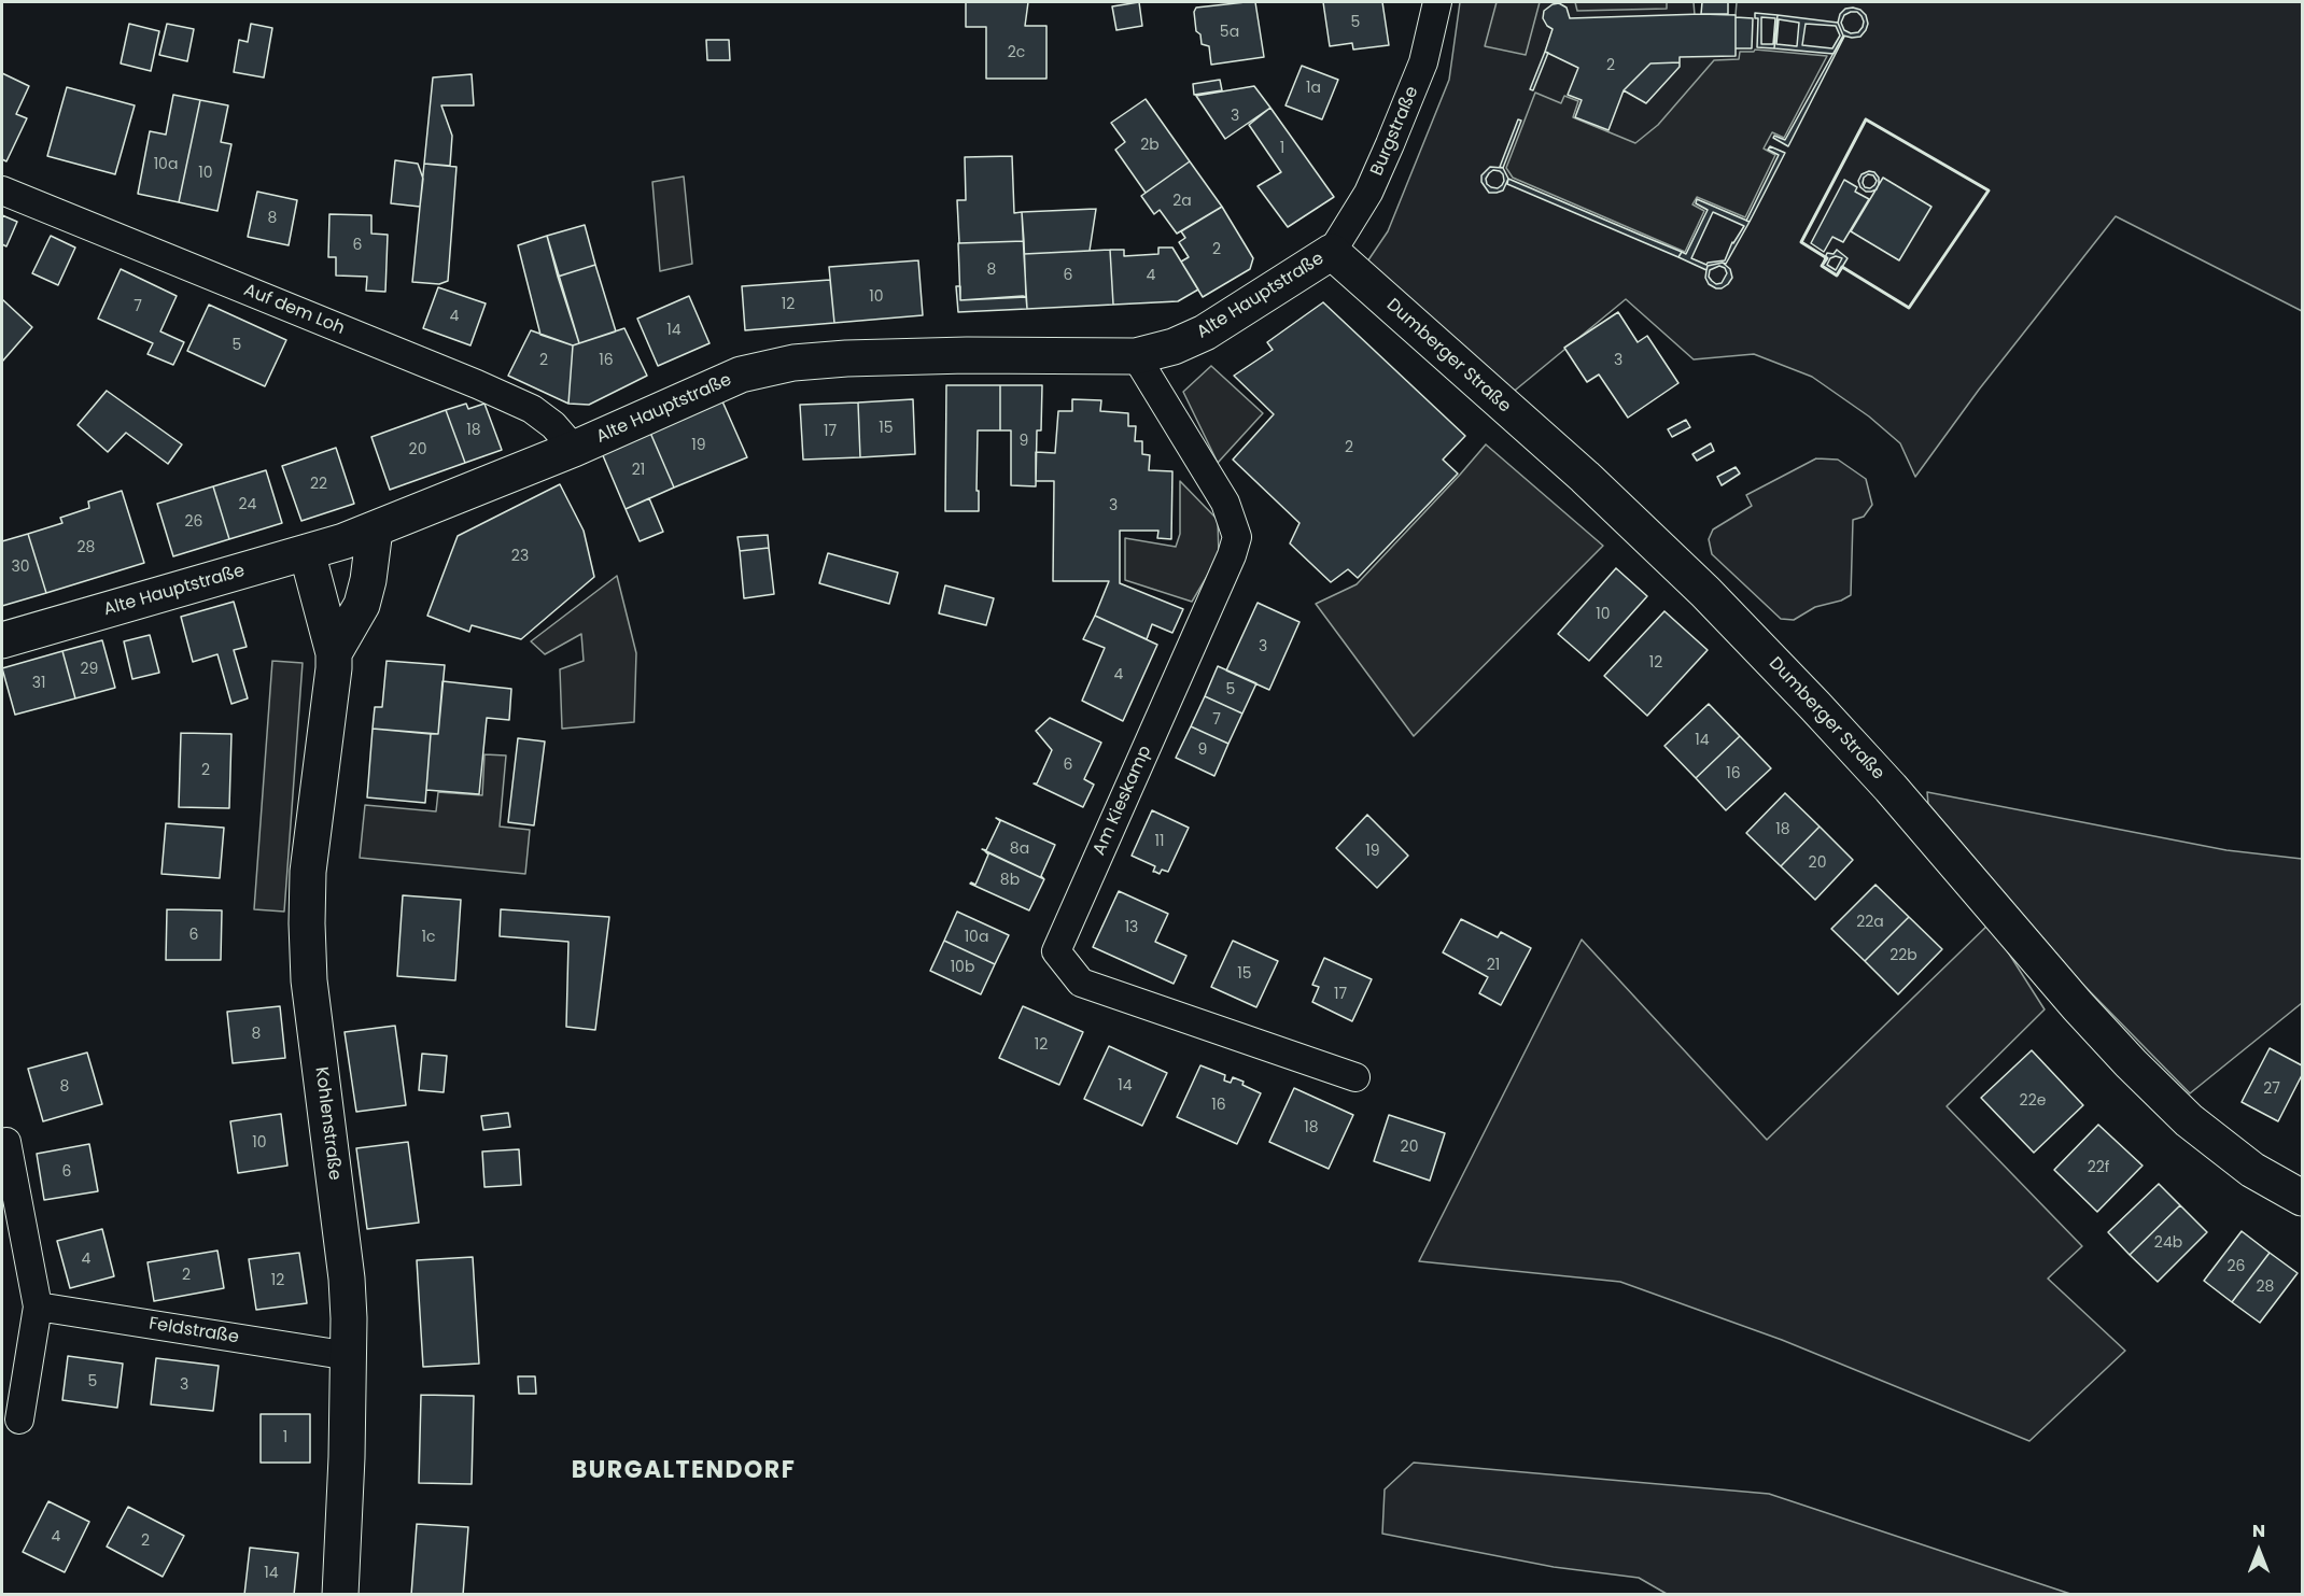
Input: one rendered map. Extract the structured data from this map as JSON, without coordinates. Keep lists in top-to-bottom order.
{
  "streets": {
    "main road": ["Alte Hauptstraße", "Dumberger Straße", "Kohlenstraße"],
    "street": [
      "Burgstraße",
      "Auf dem Loh",
      "Am Kieskamp",
      "Feldstraße"
    ]
  },
  "crossings": [
    ["Burgstraße", "Alte Hauptstraße"],
    ["Burgstraße", "Dumberger Straße"],
    ["Alte Hauptstraße", "Auf dem Loh"],
    ["Alte Hauptstraße", "Dumberger Straße"],
    ["Alte Hauptstraße", "Am Kieskamp"],
    ["Alte Hauptstraße", "Kohlenstraße"],
    ["Kohlenstraße", "Feldstraße"]
  ],
  "districts": ["BURGALTENDORF"],
  "house_numbers": [
    "5",
    "5a",
    "2c",
    "2",
    "1a",
    "3",
    "2b",
    "1",
    "10a",
    "10",
    "2a",
    "8",
    "6",
    "2",
    "8",
    "6",
    "4",
    "10",
    "12",
    "7",
    "4",
    "14",
    "5",
    "2",
    "16",
    "3",
    "15",
    "18",
    "17",
    "9",
    "19",
    "2",
    "20",
    "21",
    "22",
    "24",
    "3",
    "26",
    "28",
    "23",
    "30",
    "10",
    "3",
    "12",
    "29",
    "4",
    "31",
    "5",
    "7",
    "14",
    "9",
    "6",
    "2",
    "16",
    "18",
    "11",
    "8a",
    "19",
    "20",
    "8b",
    "22a",
    "13",
    "6",
    "1c",
    "10a",
    "22b",
    "21",
    "10b",
    "15",
    "17",
    "8",
    "12",
    "14",
    "8",
    "27",
    "22e",
    "16",
    "18",
    "10",
    "20",
    "22f",
    "6",
    "24b",
    "4",
    "26",
    "2",
    "12",
    "28",
    "5",
    "3",
    "1",
    "4",
    "2",
    "14"
  ],
  "north": "top"
}
